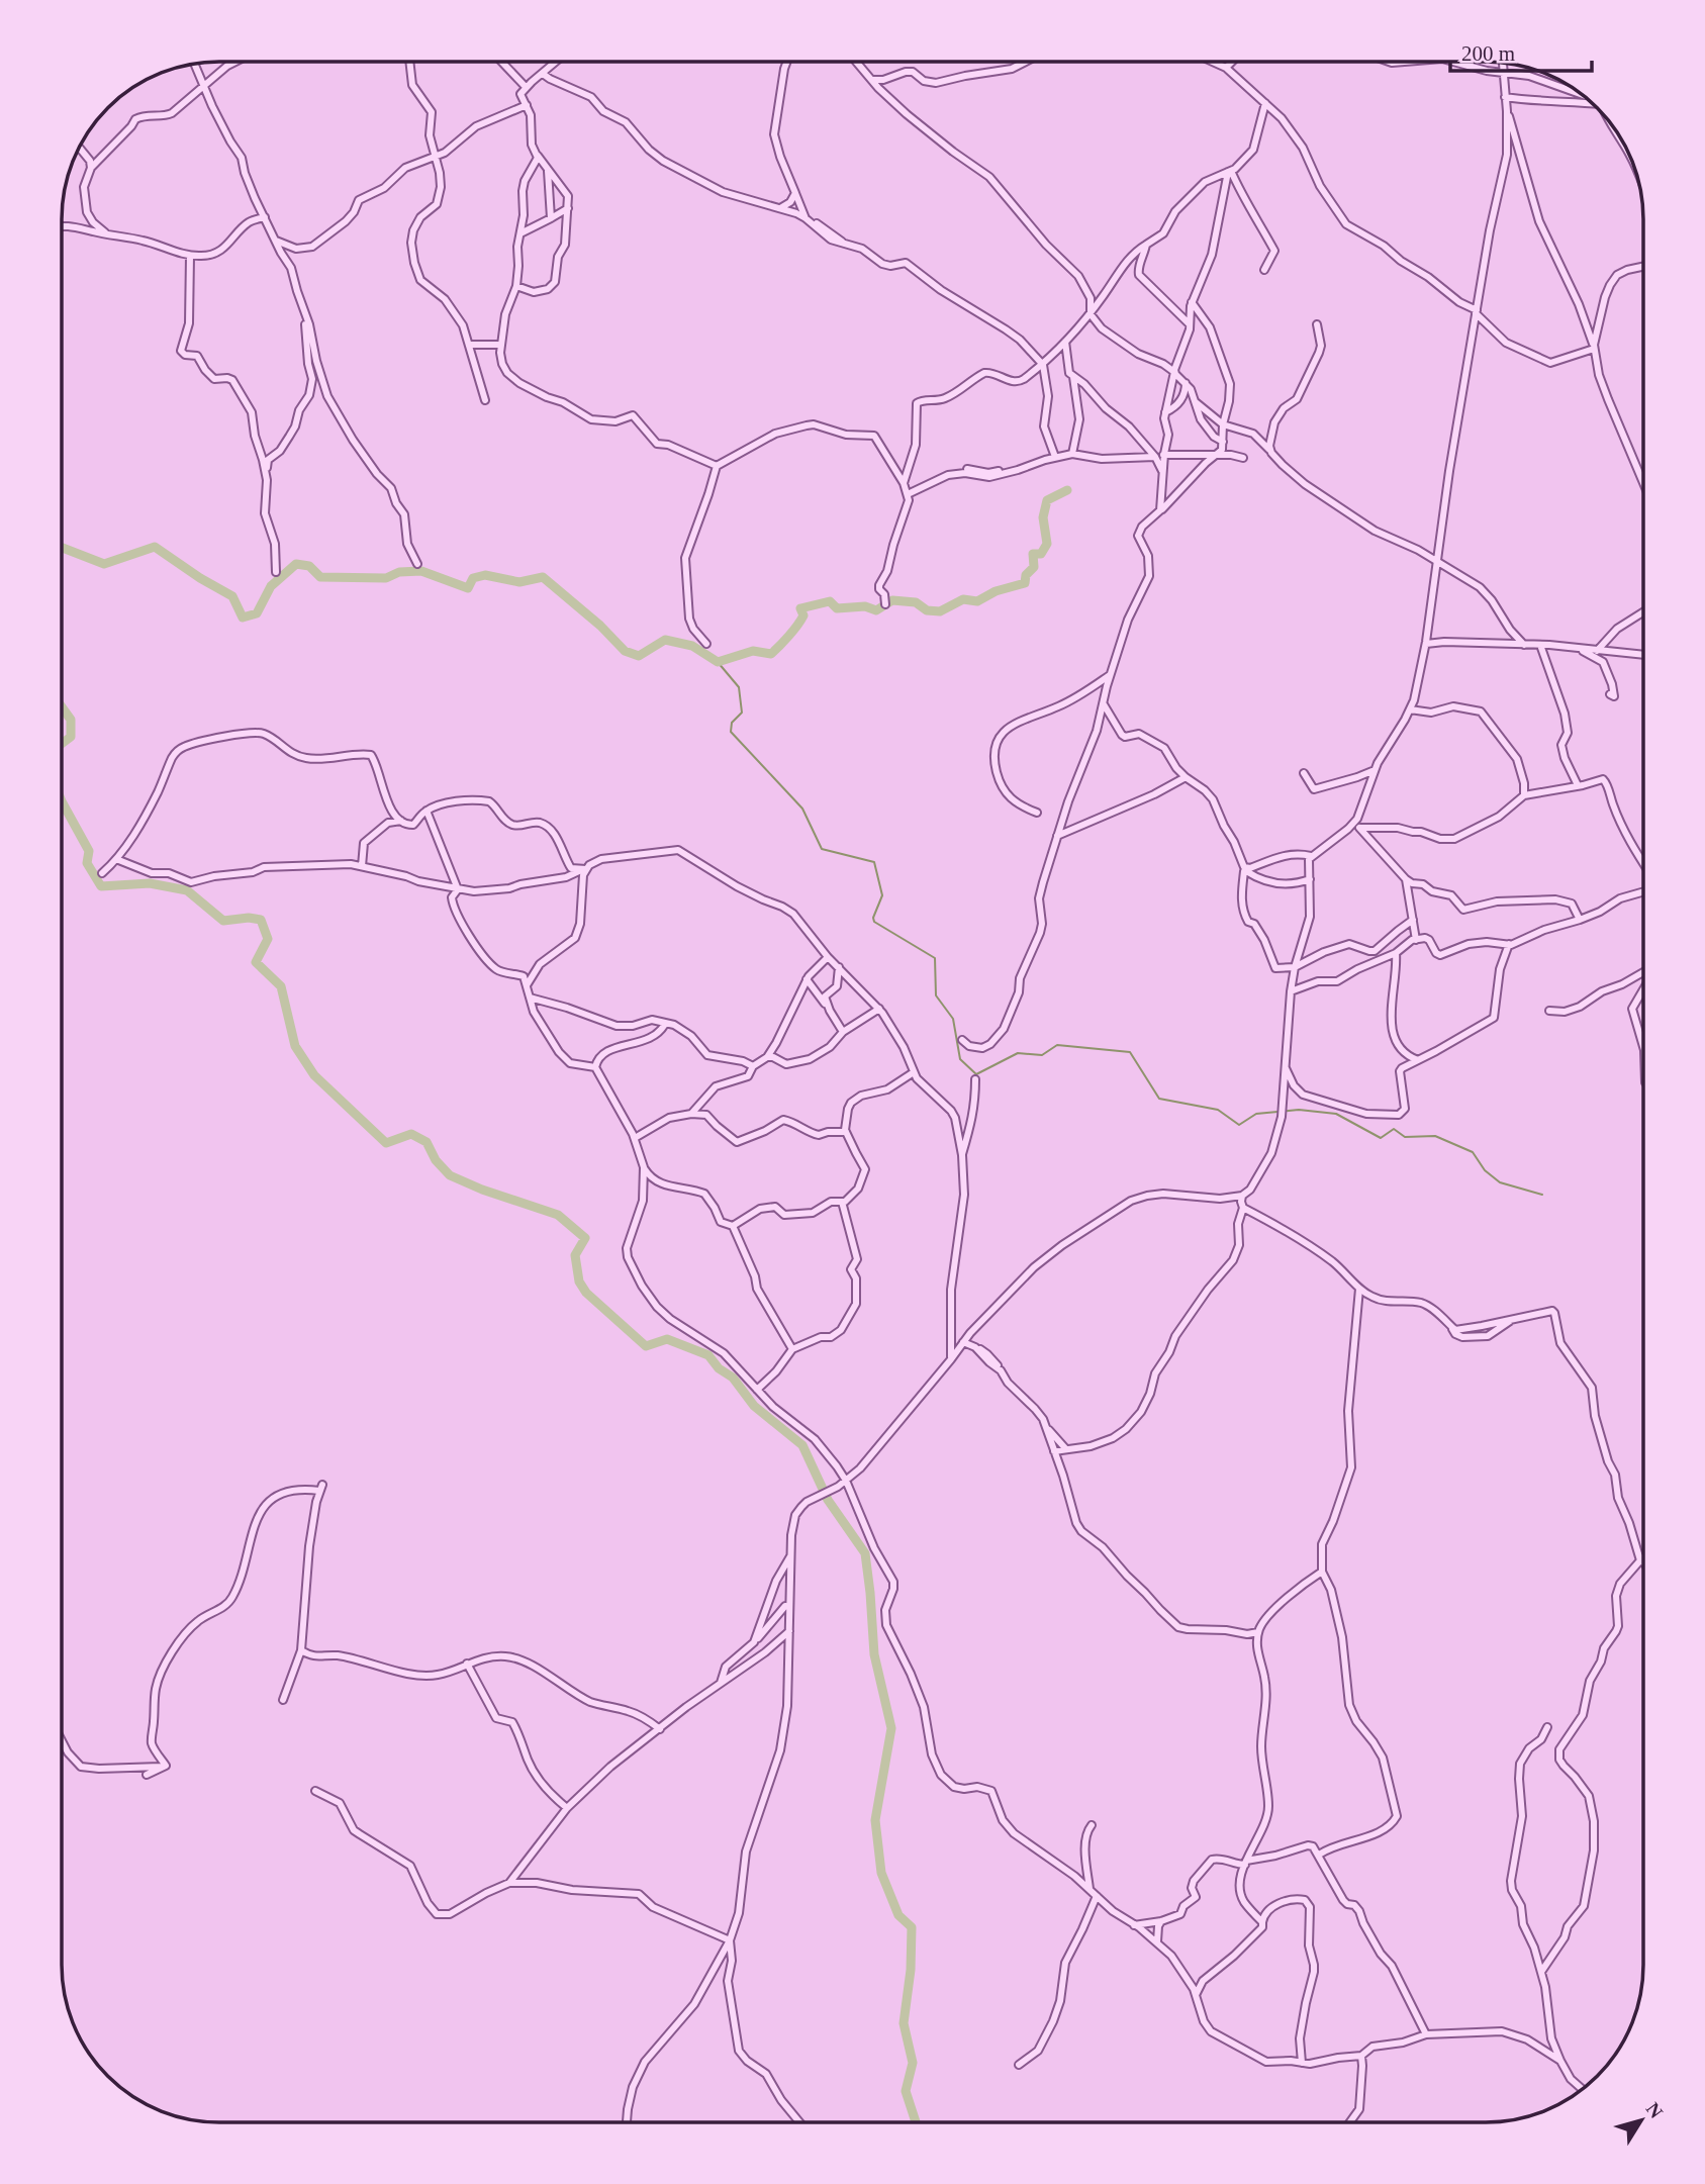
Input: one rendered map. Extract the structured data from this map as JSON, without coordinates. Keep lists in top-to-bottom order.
{
  "scale_bar": "200 m",
  "north": "top right"
}
